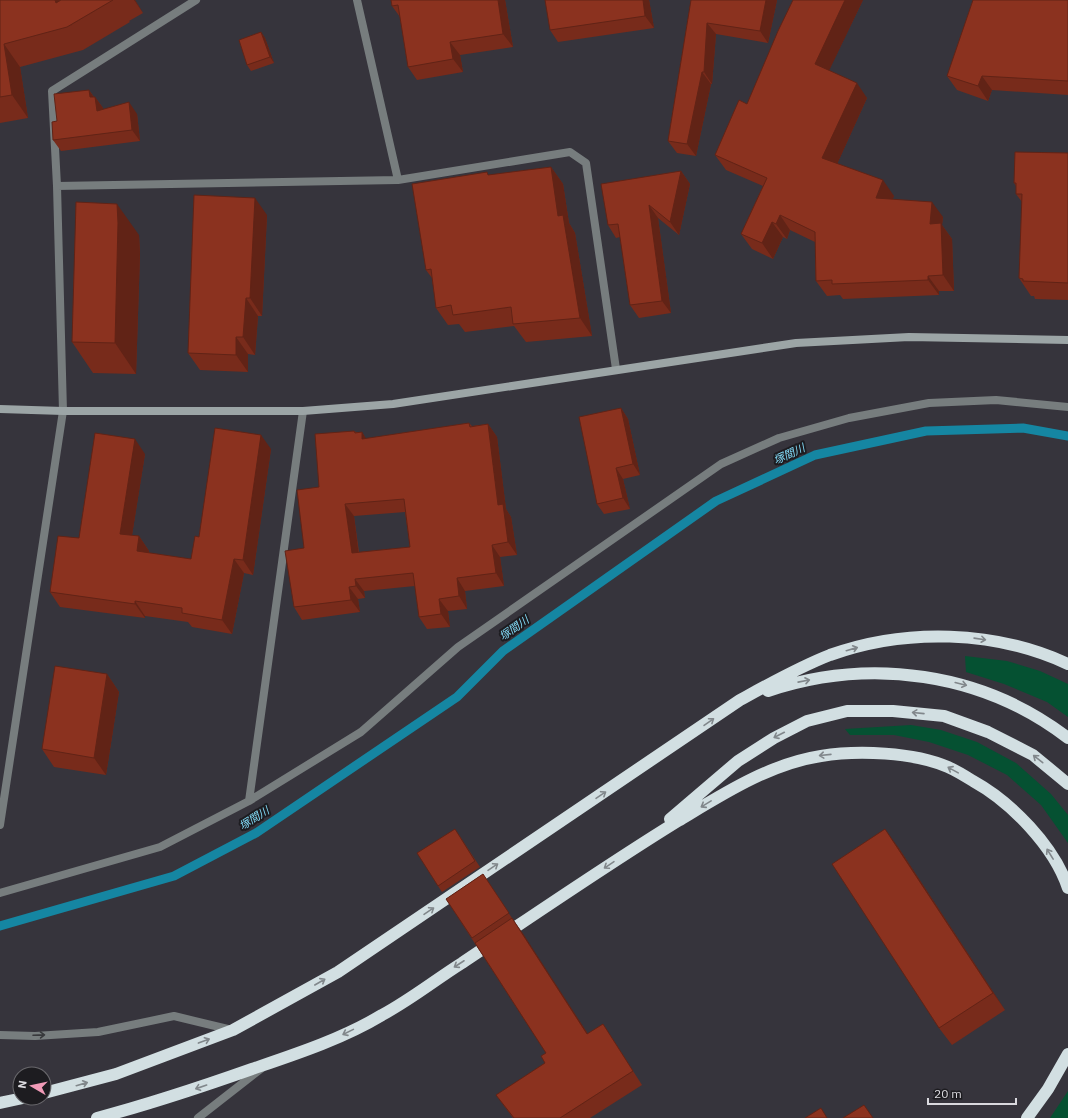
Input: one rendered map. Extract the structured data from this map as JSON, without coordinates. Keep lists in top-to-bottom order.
{
  "water": ["塚間川"],
  "scale_bar": "20 m",
  "north": "left"
}
